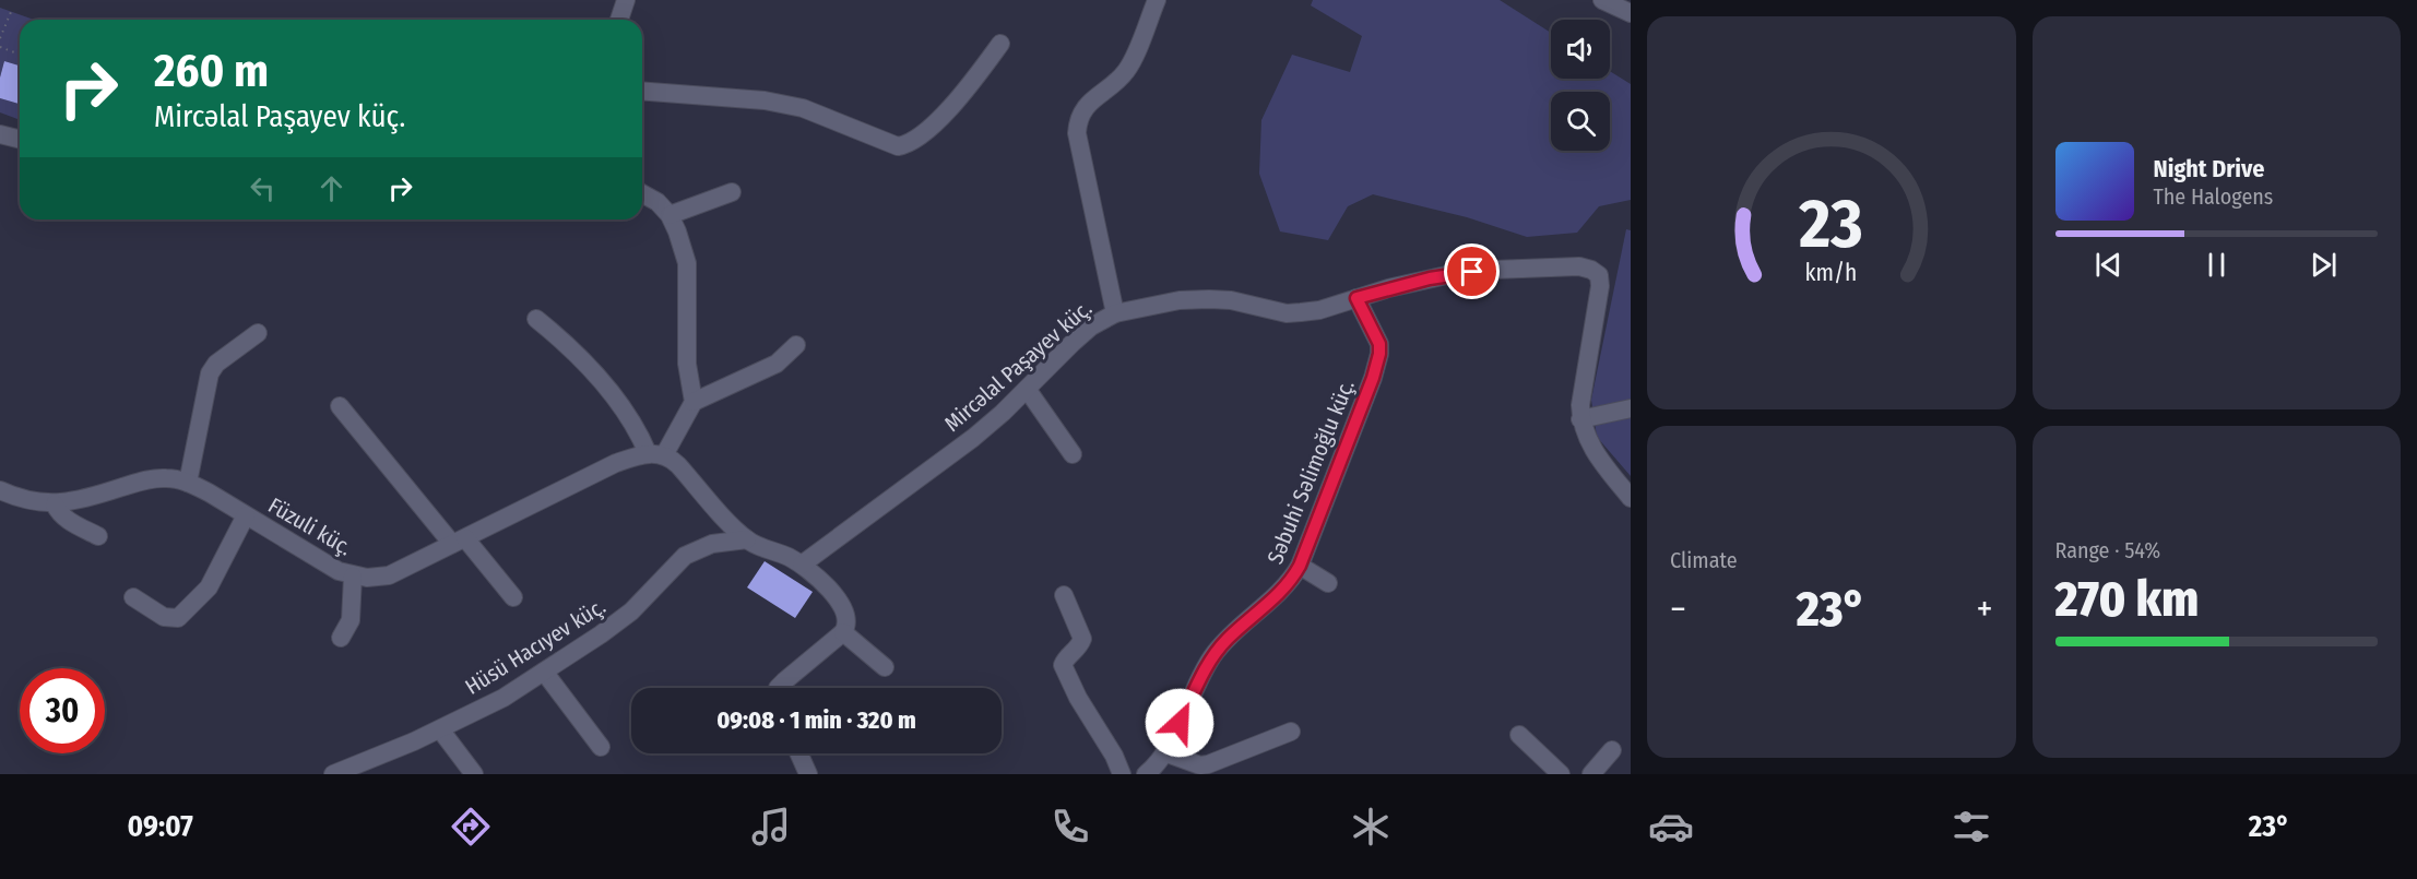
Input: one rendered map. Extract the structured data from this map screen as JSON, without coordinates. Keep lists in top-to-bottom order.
{
  "streets": {
    "street": [
      "Mircəlal Paşayev küç.",
      "Səbuhi Səlimoğlu küç.",
      "Füzuli küç.",
      "Hüsü Hacıyev küç."
    ]
  },
  "crossings": [
    ["Mircəlal Paşayev küç.", "Səbuhi Səlimoğlu küç."]
  ],
  "page": {
    "turn": ["260 m", "Mircəlal Paşayev küç."],
    "song": ["Night Drive", "The Halogens"],
    "tile": [
      "Climate",
      ["Range · 54%", "270 km"]
    ],
    "heat": ["−", "23°", "+"],
    "limit": "30",
    "trip": "09:08 · 1 min · 320 m",
    "tabs": ["09:07", "23°"],
    "gauge": ["23", "km/h"]
  }
}
